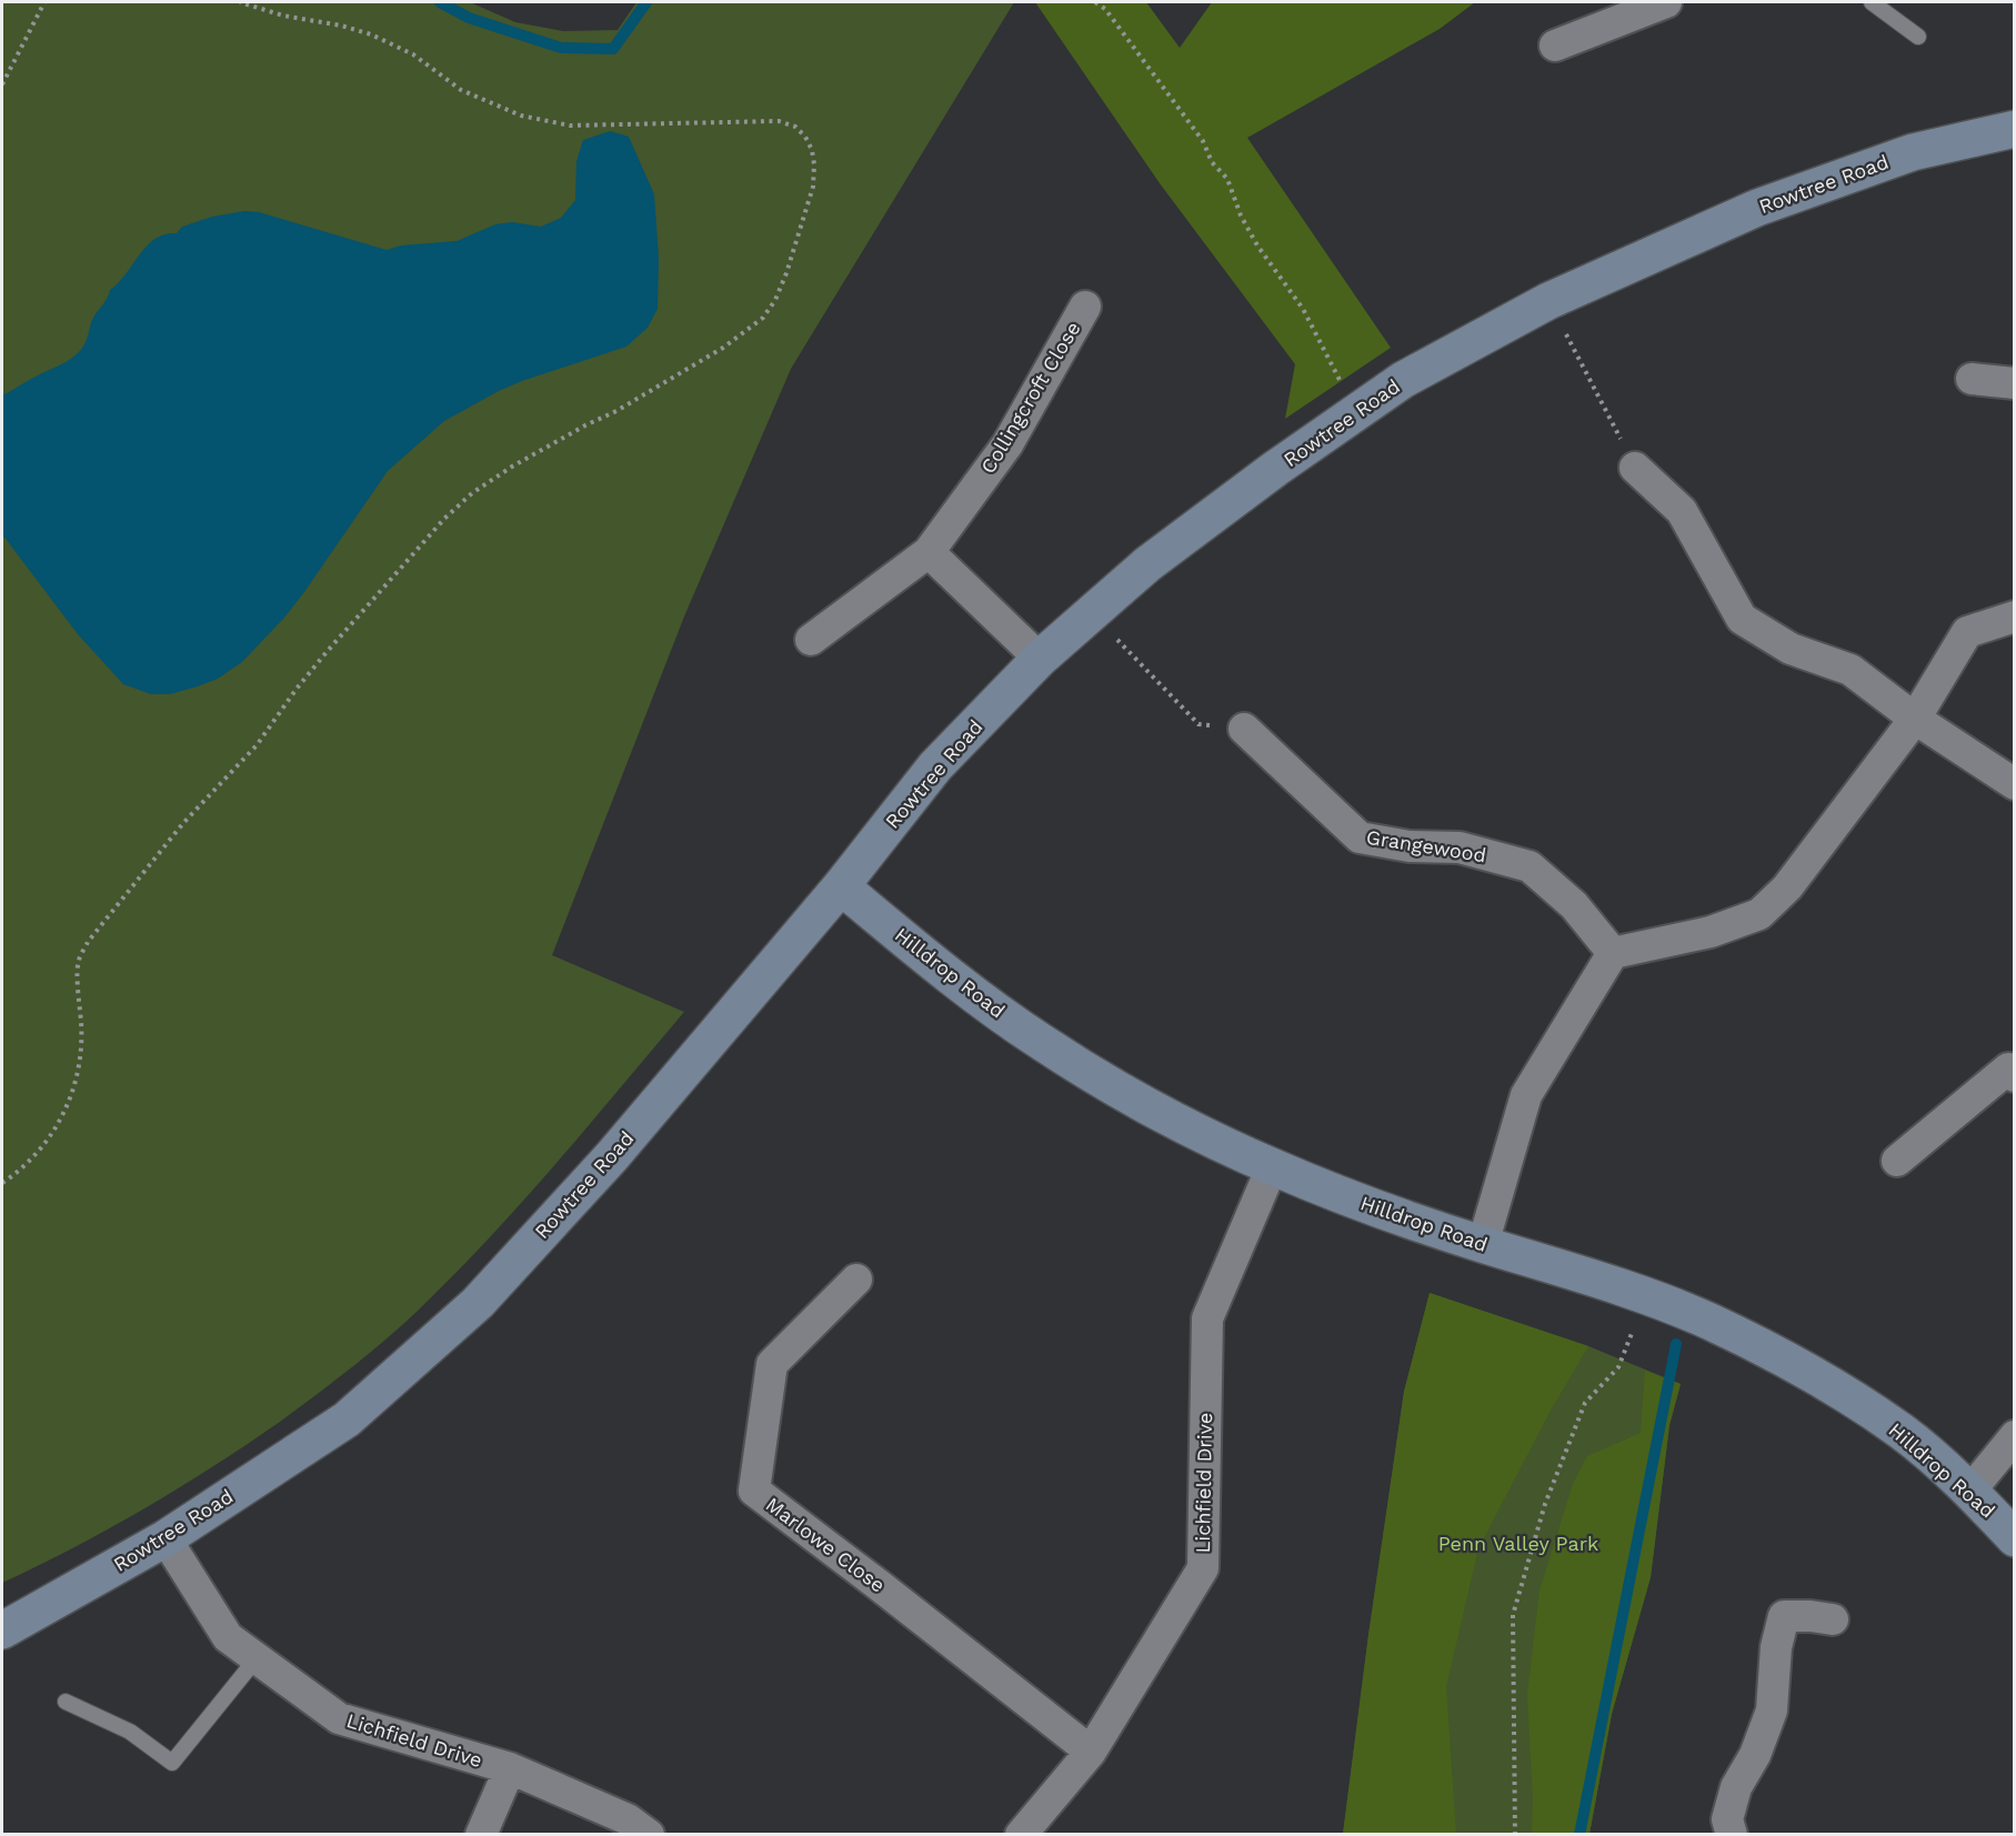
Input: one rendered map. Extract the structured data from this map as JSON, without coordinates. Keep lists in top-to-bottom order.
{
  "streets": {
    "street": [
      "Rowtree Road",
      "Collingcroft Close",
      "Grangewood",
      "Hilldrop Road",
      "Lichfield Drive",
      "Marlowe Close"
    ]
  },
  "crossings": [
    ["Rowtree Road", "Hilldrop Road"],
    ["Rowtree Road", "Lichfield Drive"],
    ["Hilldrop Road", "Lichfield Drive"],
    ["Lichfield Drive", "Marlowe Close"]
  ],
  "parks": ["Penn Valley Park"]
}
